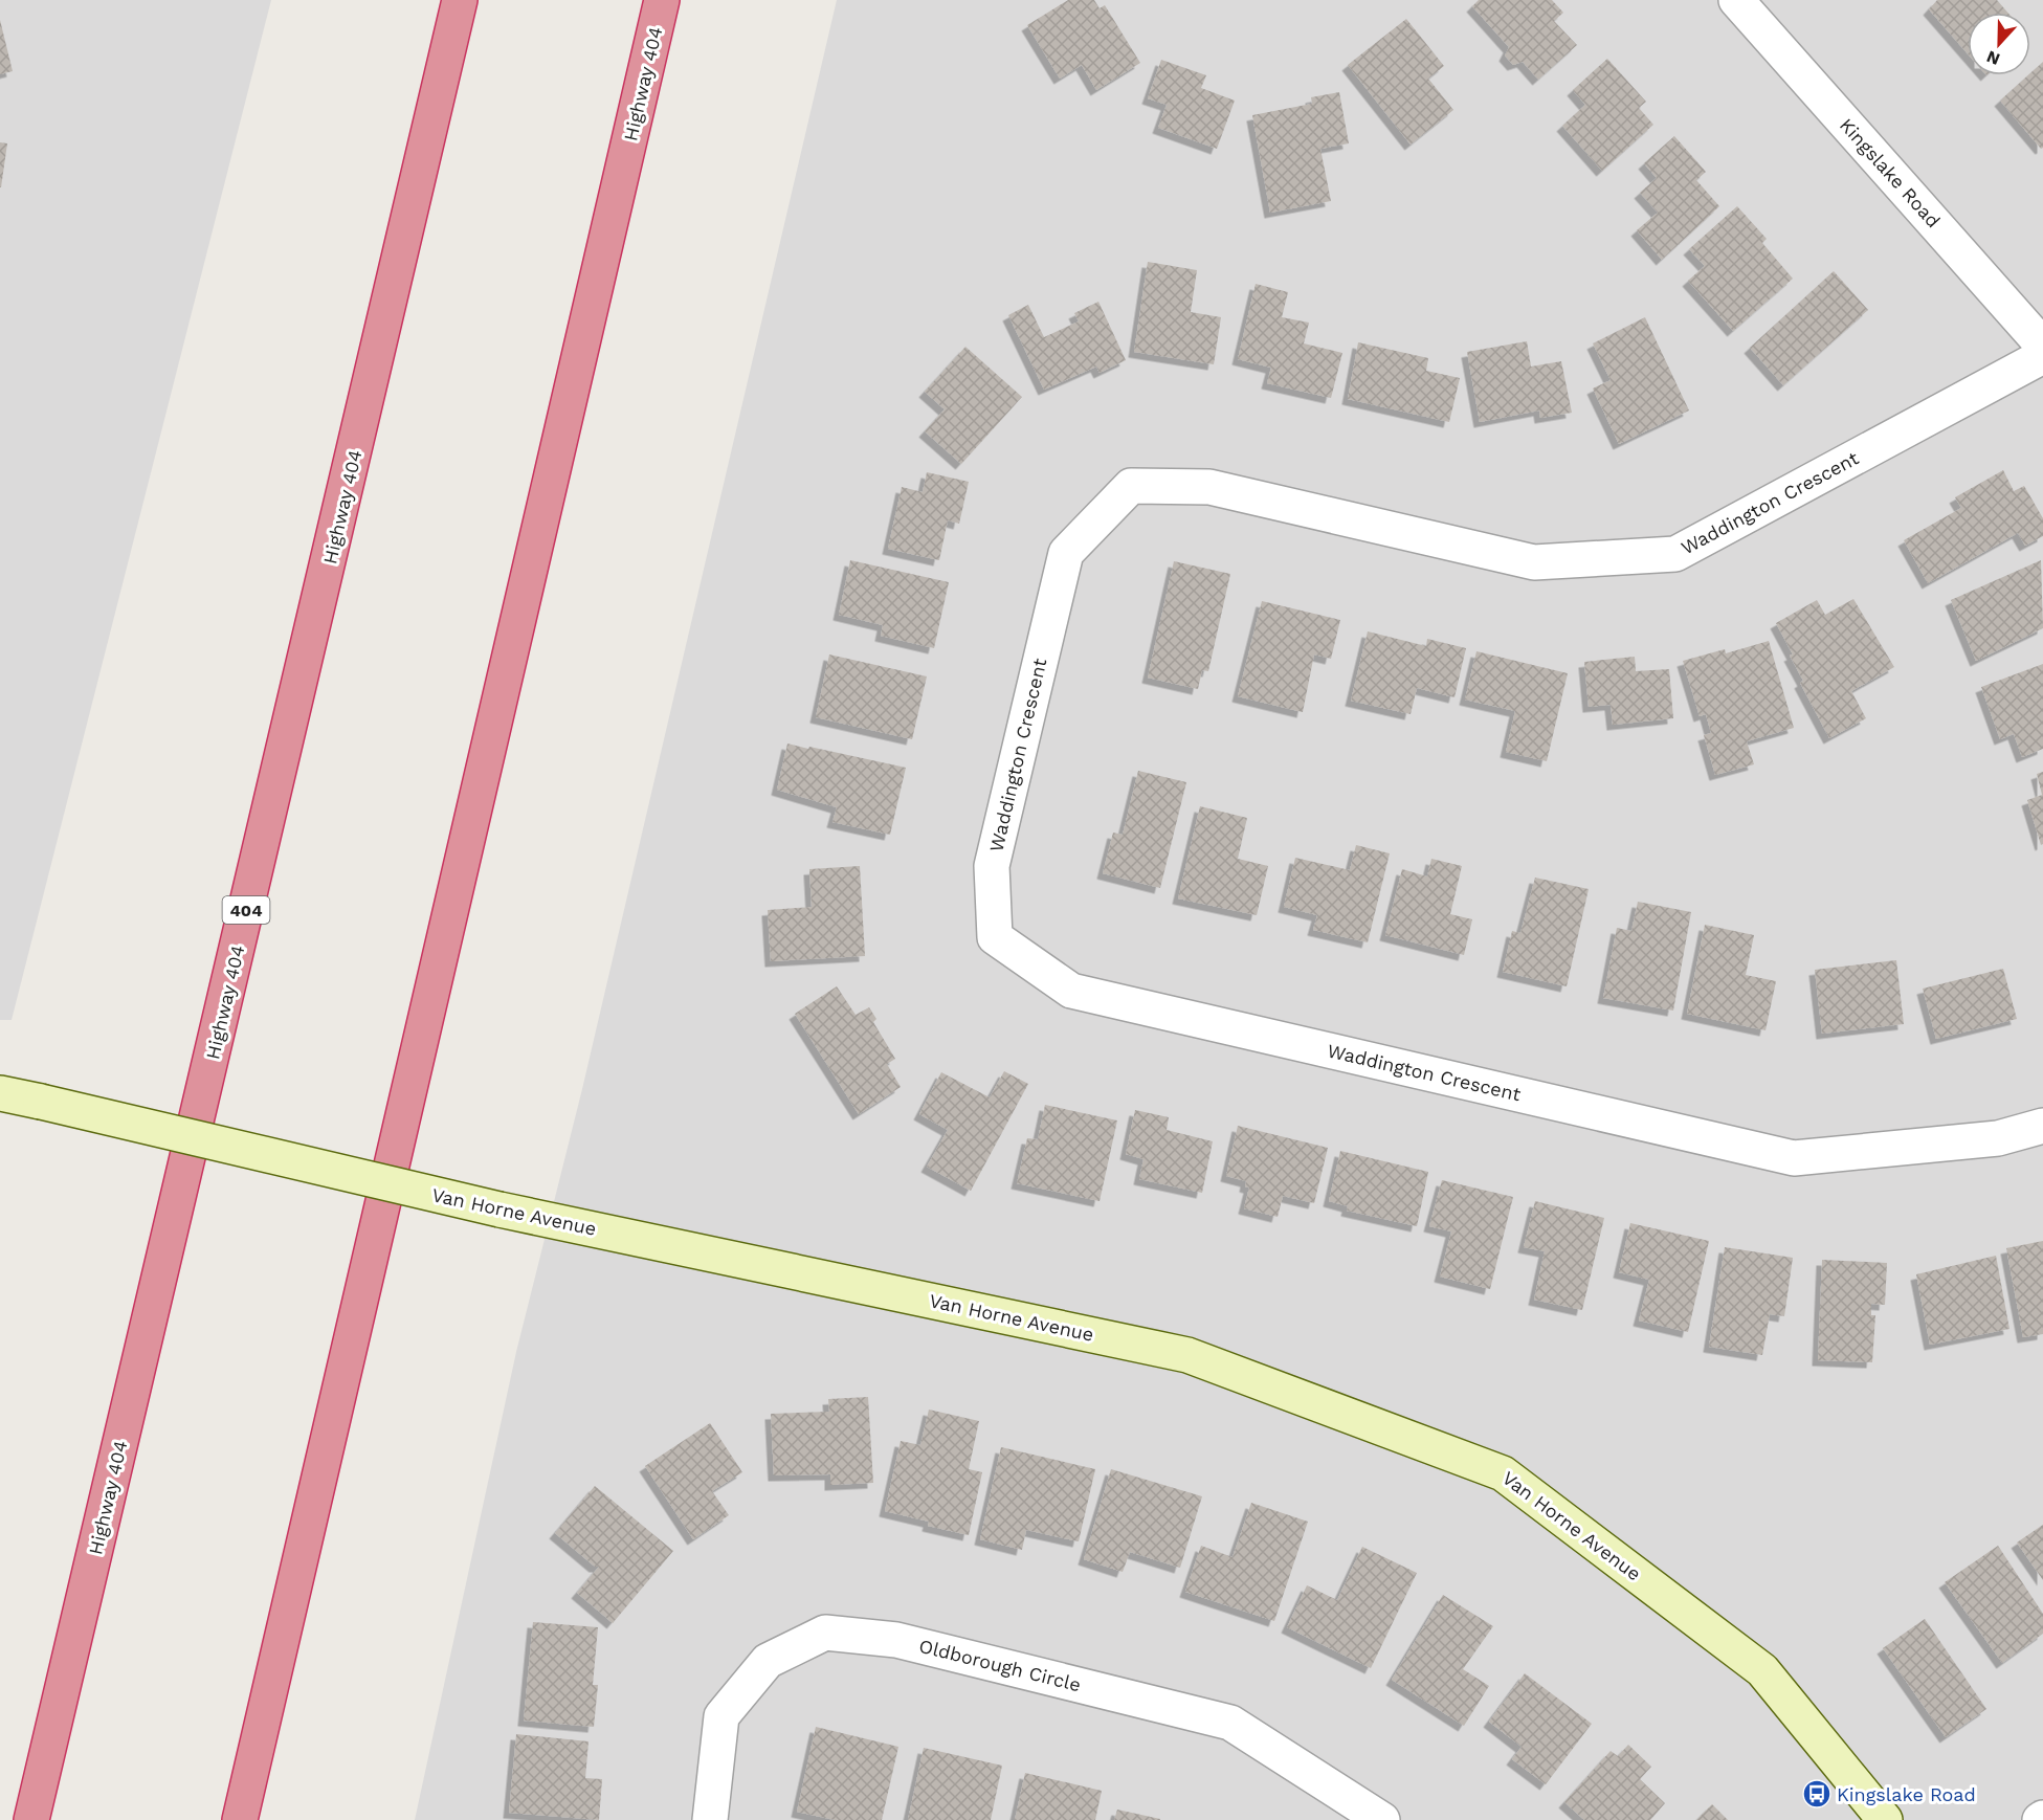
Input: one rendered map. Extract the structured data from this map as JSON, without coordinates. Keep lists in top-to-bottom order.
{
  "streets": {
    "highway": ["Highway 404", "404"],
    "street": [
      "Kingslake Road",
      "Waddington Crescent",
      "Van Horne Avenue",
      "Oldborough Circle"
    ]
  },
  "places": {
    "bus stop": ["Kingslake Road"]
  },
  "north": "bottom"
}
